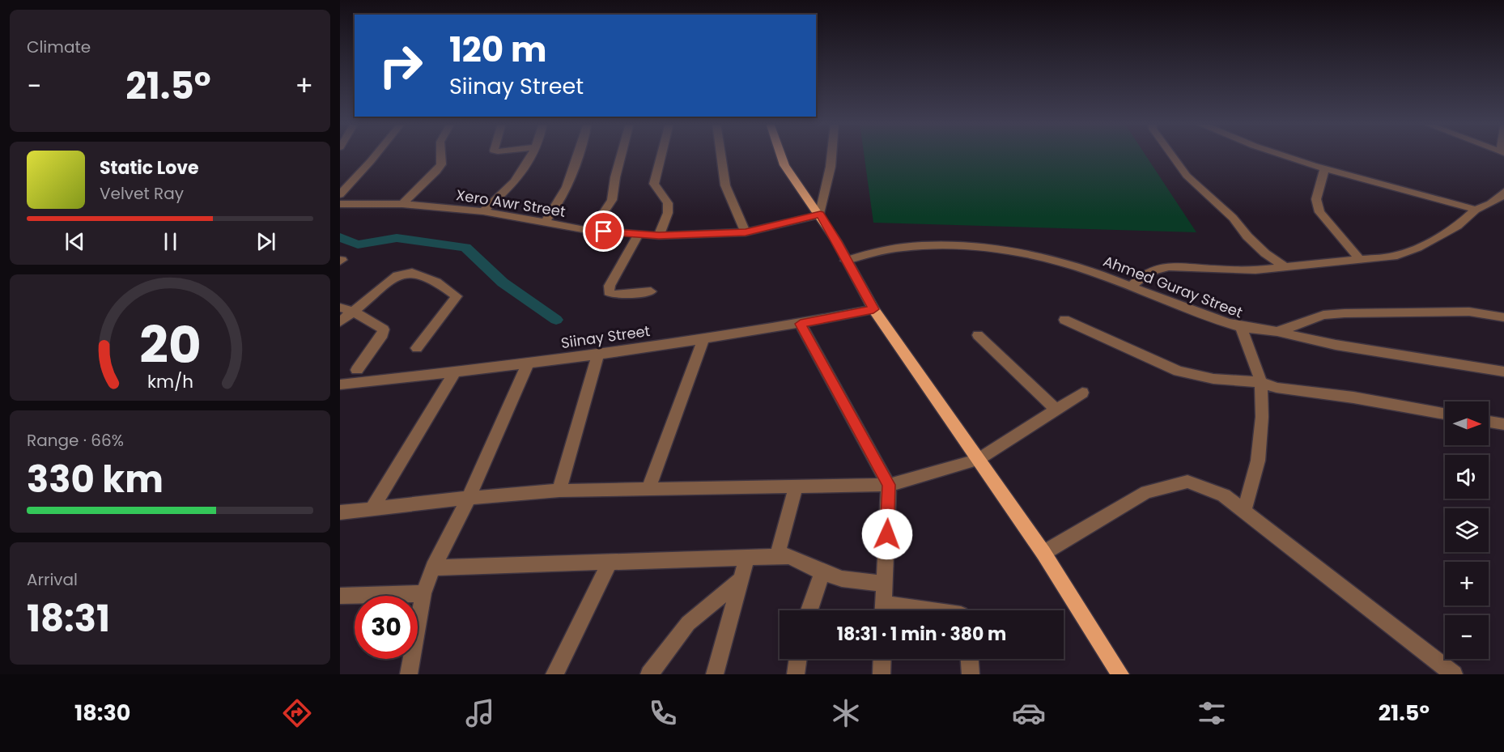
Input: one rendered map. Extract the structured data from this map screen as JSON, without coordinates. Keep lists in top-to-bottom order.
{
  "streets": {
    "street": ["Xero Awr Street", "Ahmed Guray Street", "Siinay Street"]
  },
  "north": "right",
  "page": {
    "tile": [
      "Climate",
      ["Range · 66%", "330 km"],
      ["Arrival", "18:31"]
    ],
    "turn": ["120 m", "Siinay Street"],
    "heat": ["−", "21.5°", "+"],
    "song": ["Static Love", "Velvet Ray"],
    "map_buttons": ["+", "−"],
    "limit": "30",
    "trip": "18:31 · 1 min · 380 m",
    "tabs": ["18:30", "21.5°"],
    "gauge": ["20", "km/h"]
  }
}
